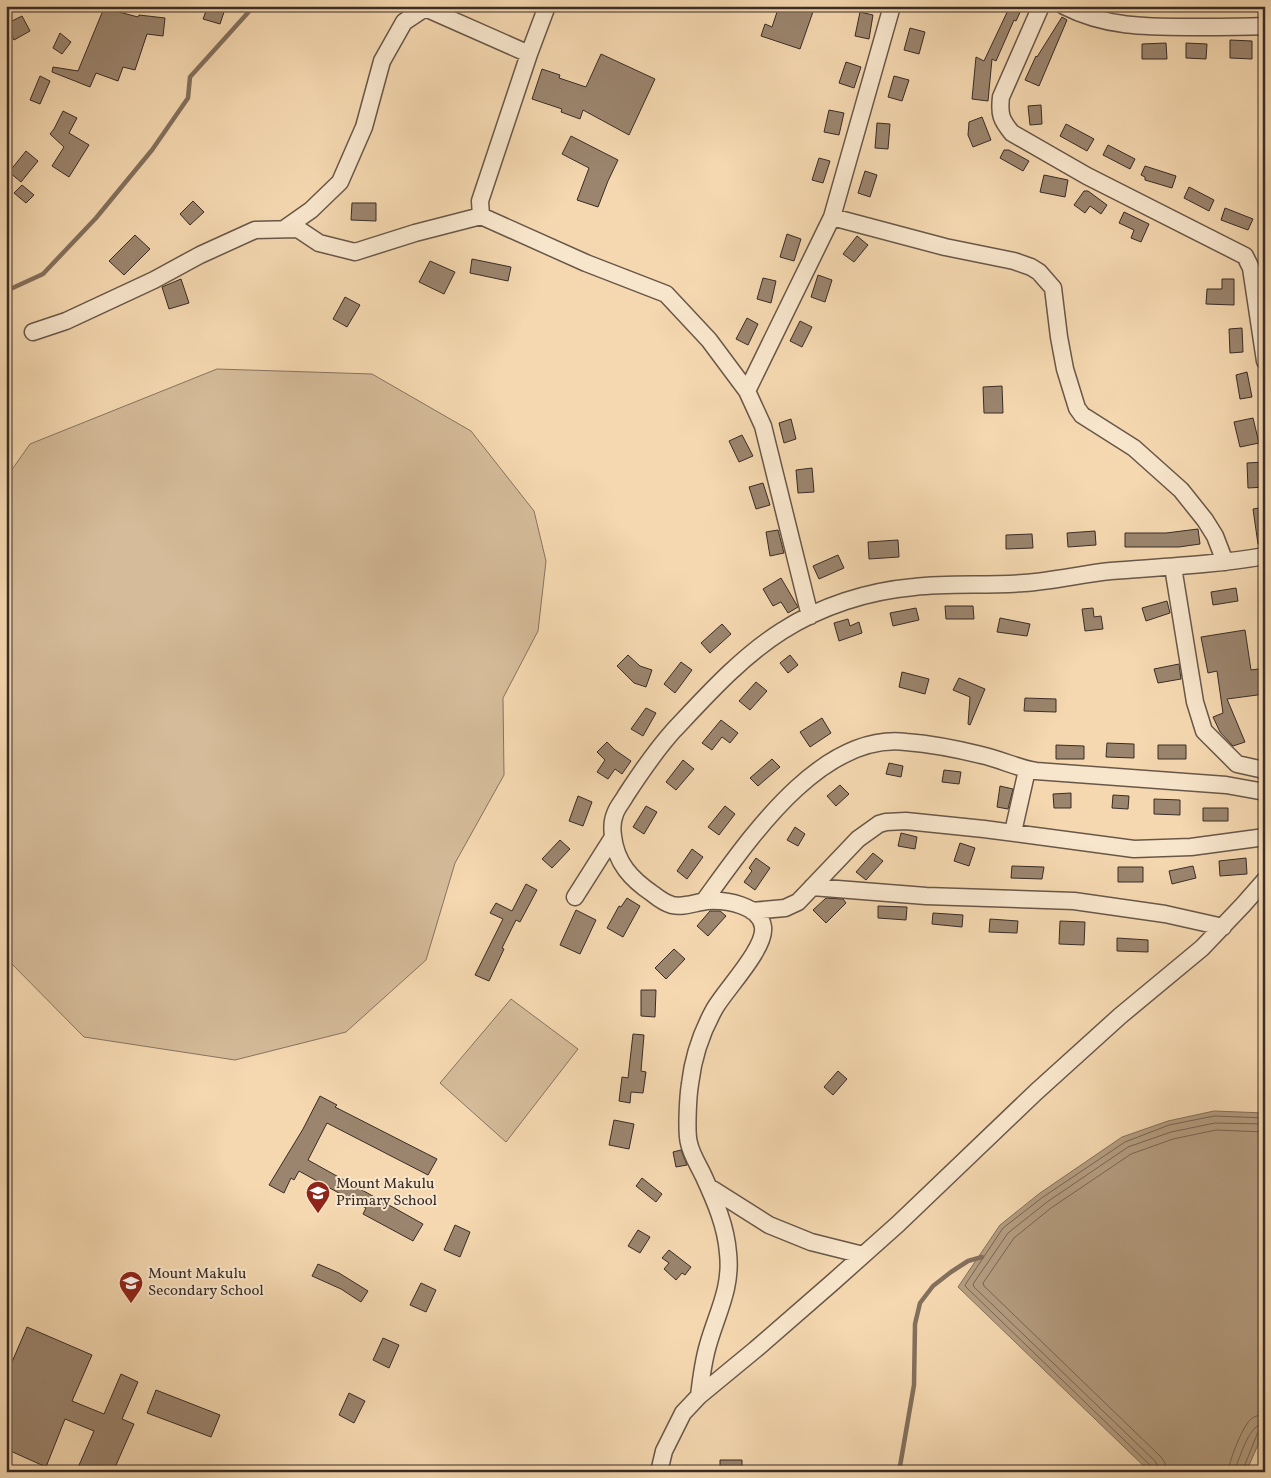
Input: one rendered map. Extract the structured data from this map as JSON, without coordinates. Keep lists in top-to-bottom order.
{
  "places": {
    "school or university": ["Mount Makulu Primary School", "Mount Makulu Secondary School"]
  }
}
